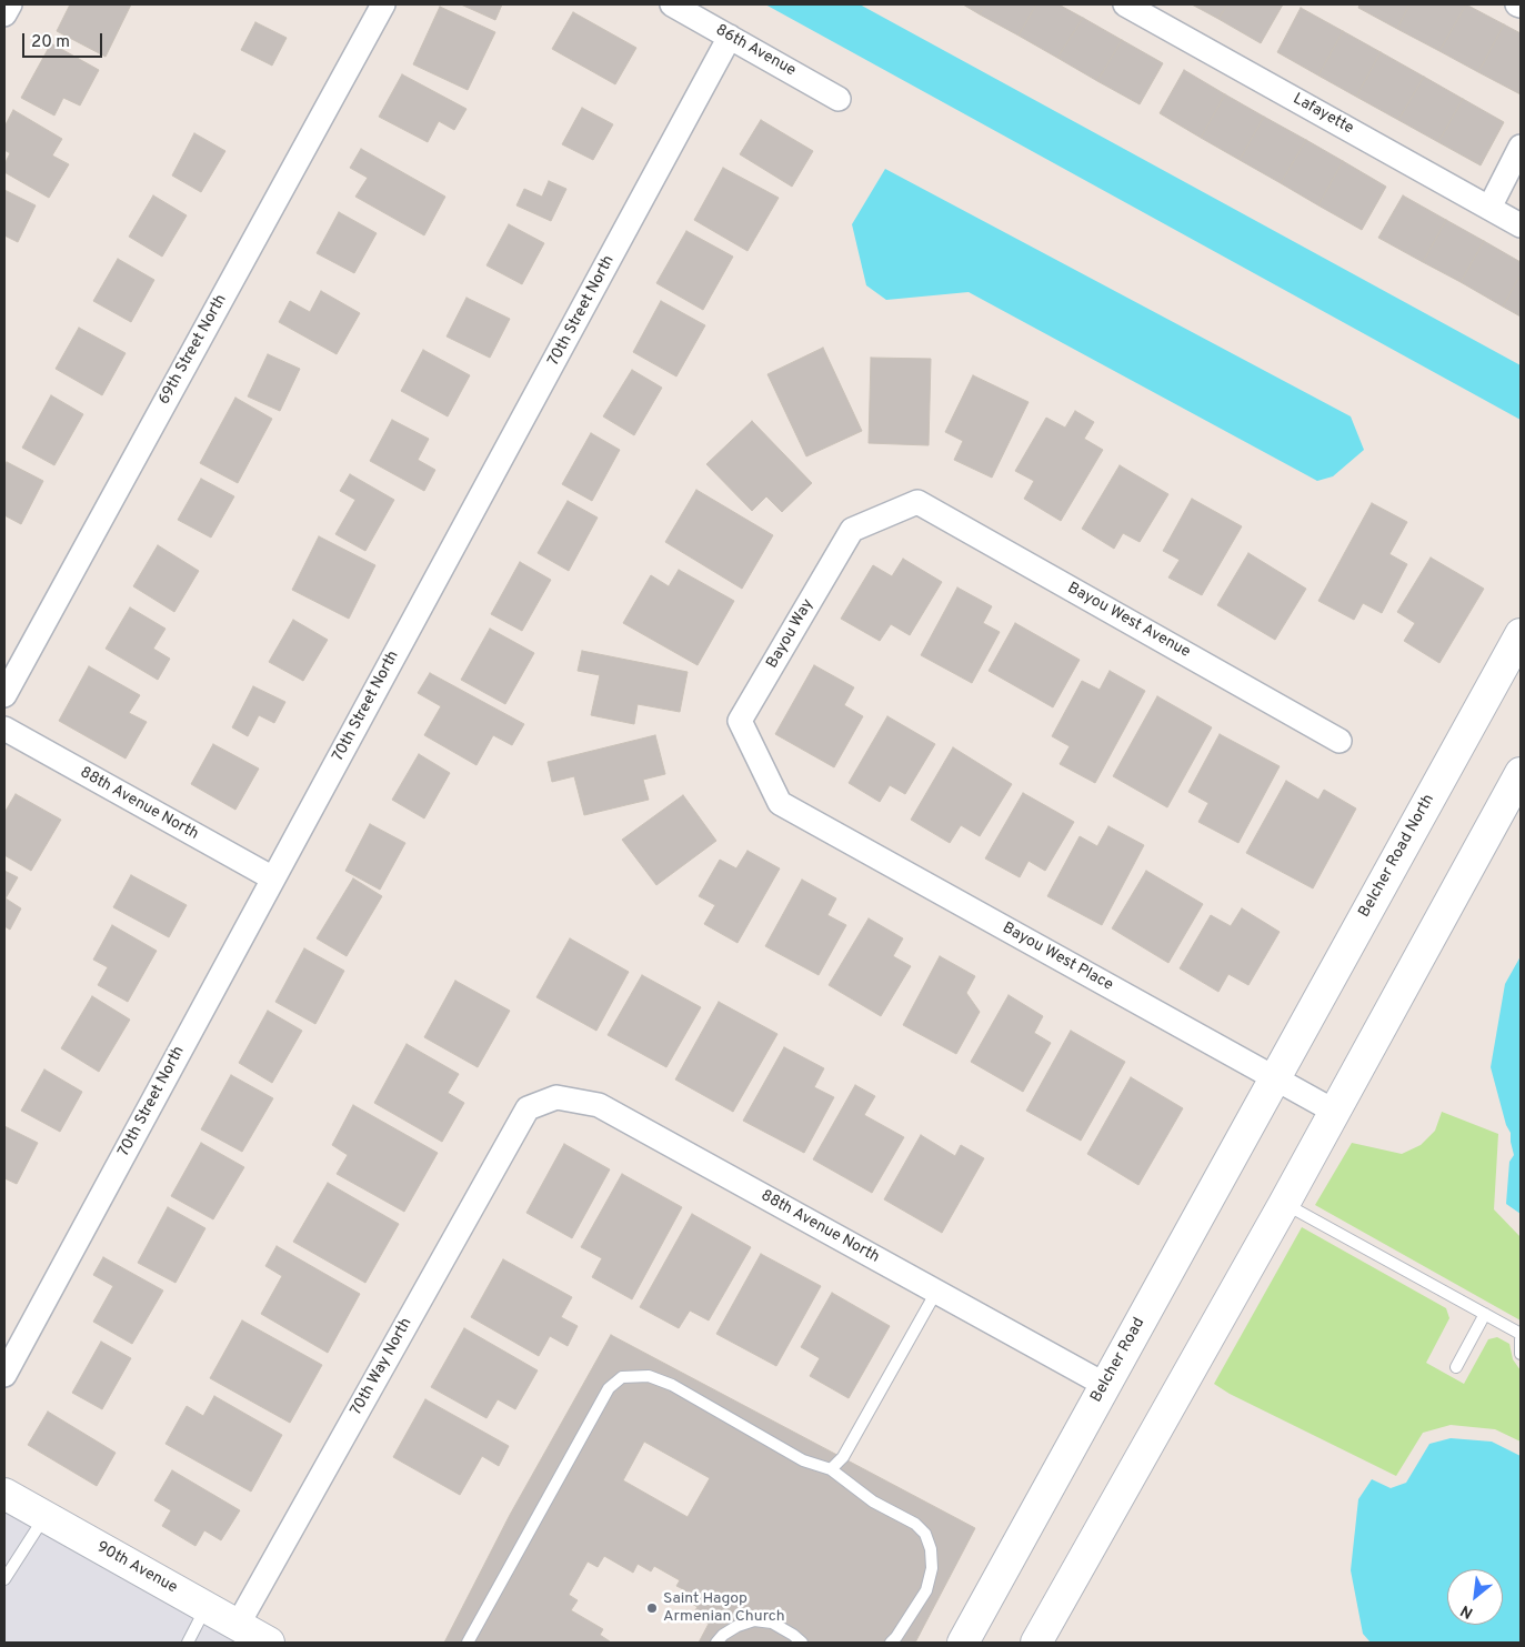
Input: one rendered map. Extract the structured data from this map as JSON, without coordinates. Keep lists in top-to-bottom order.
{
  "streets": {
    "main road": ["Belcher Road North", "Belcher Road", "90th Avenue"],
    "street": [
      "86th Avenue",
      "Lafayette",
      "70th Street North",
      "69th Street North",
      "Bayou West Avenue",
      "Bayou Way",
      "88th Avenue North",
      "Bayou West Place",
      "70th Way North"
    ]
  },
  "crossings": [
    ["86th Avenue", "70th Street North"],
    ["70th Street North", "88th Avenue North"],
    ["Bayou West Avenue", "Bayou Way"],
    ["Bayou Way", "Bayou West Place"],
    ["88th Avenue North", "Belcher Road"],
    ["88th Avenue North", "70th Way North"],
    ["Belcher Road North", "Bayou West Place"],
    ["Belcher Road North", "Belcher Road"],
    ["Bayou West Place", "Belcher Road"],
    ["70th Way North", "90th Avenue"]
  ],
  "places": ["Saint Hagop Armenian Church"],
  "scale_bar": "20 m",
  "north": "bottom left"
}
